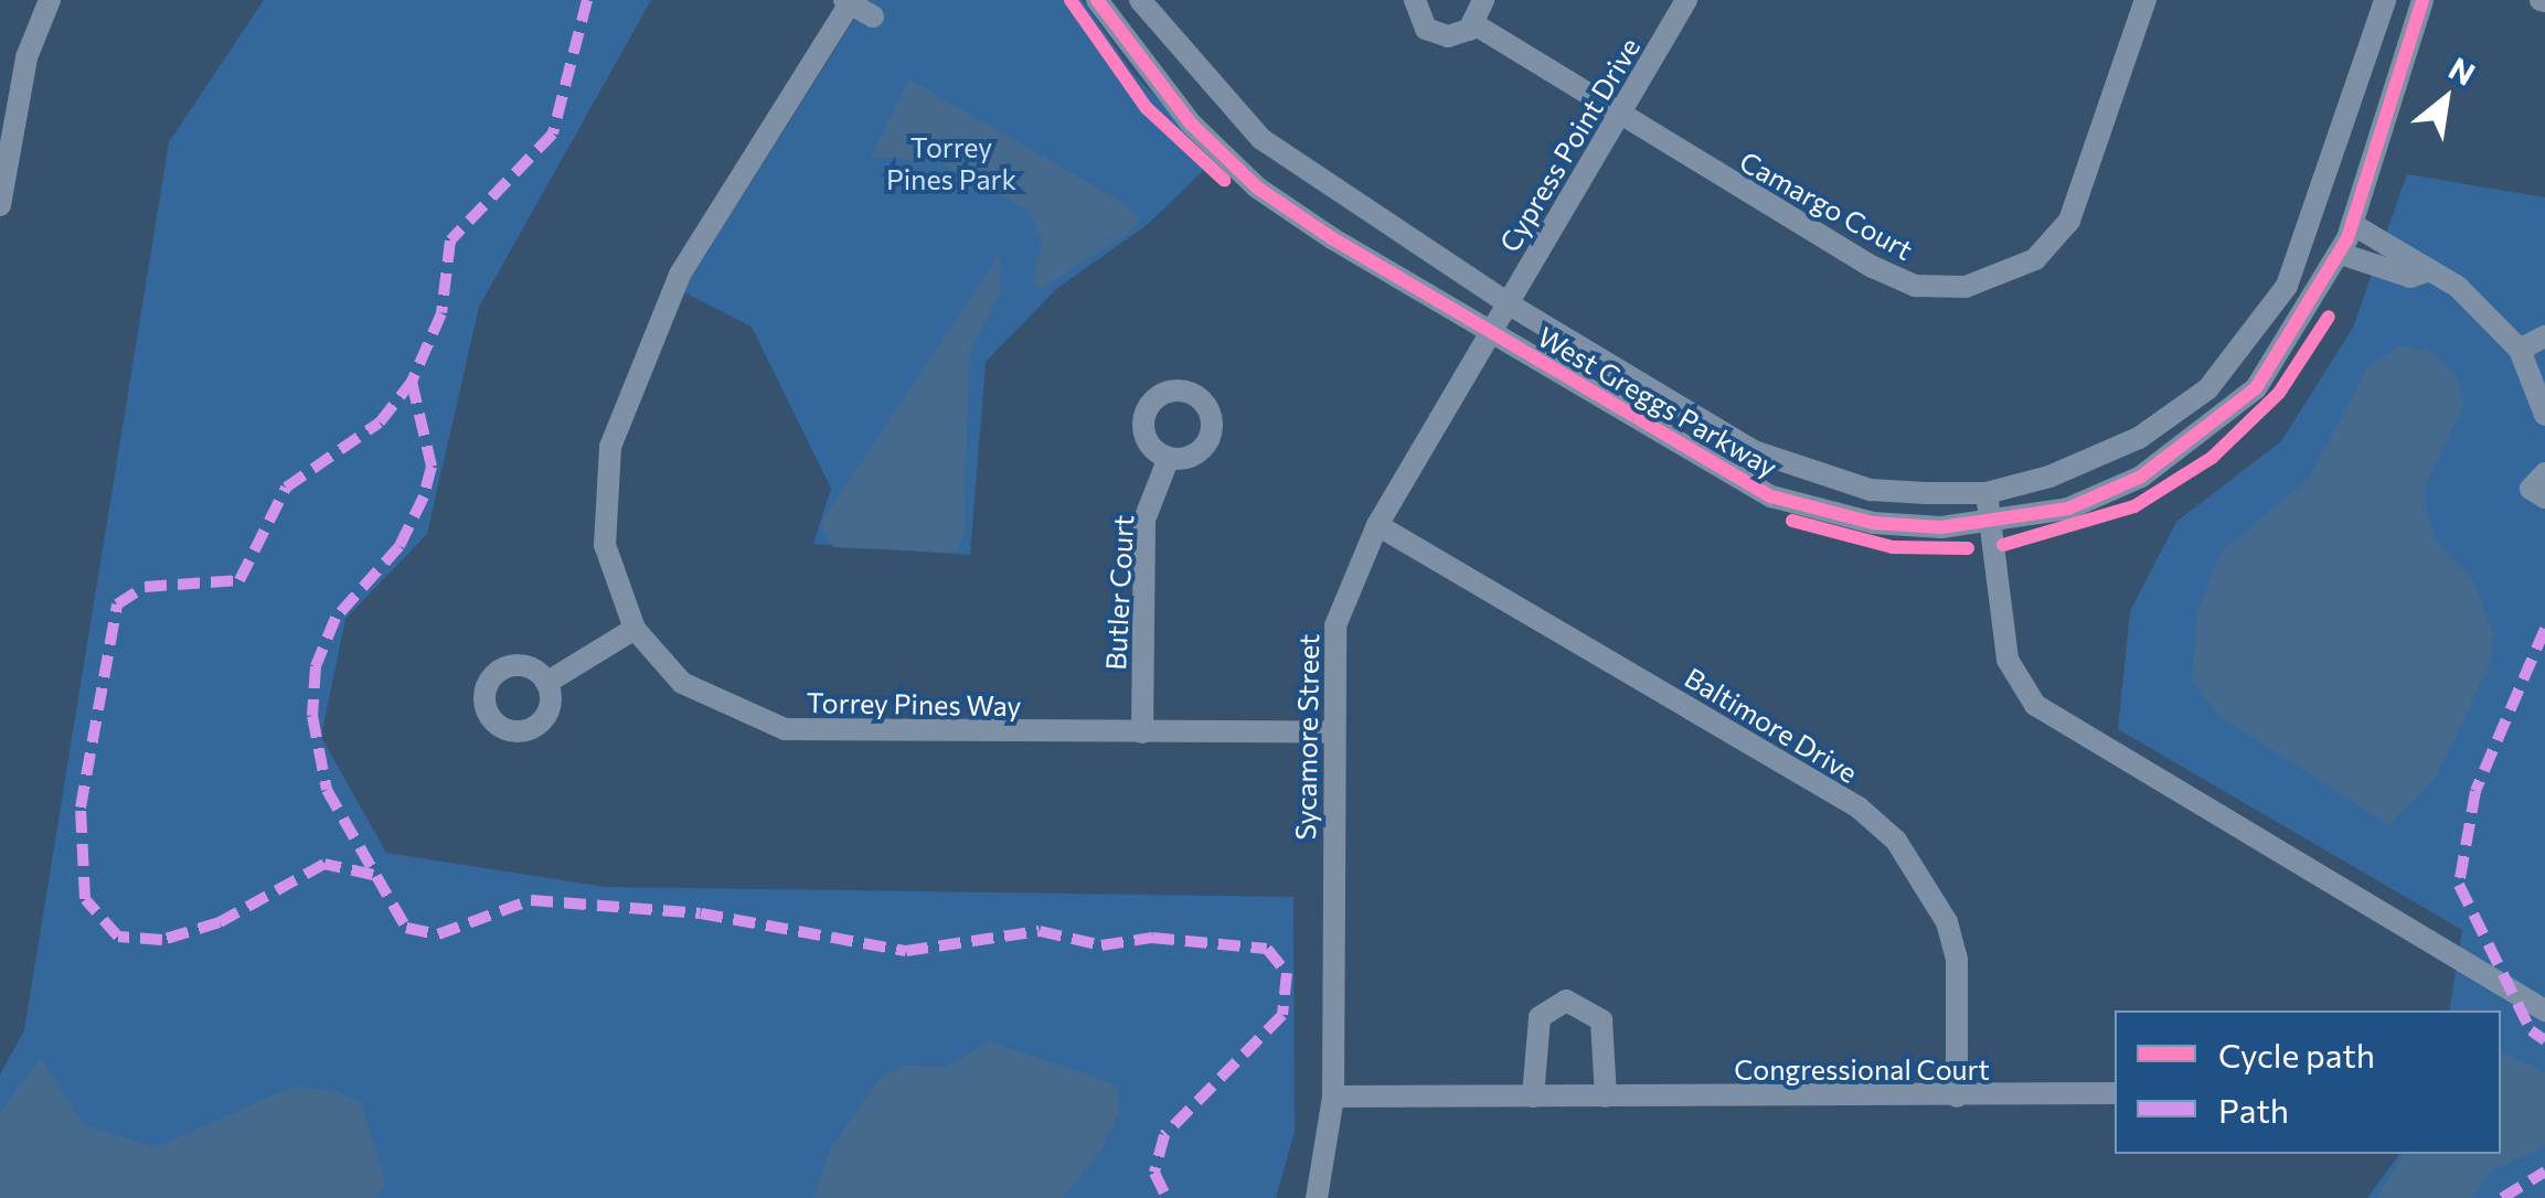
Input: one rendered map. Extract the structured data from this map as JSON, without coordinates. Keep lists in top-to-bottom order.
{
  "streets": {
    "street": [
      "Cypress Point Drive",
      "Camargo Court",
      "West Greggs Parkway",
      "Butler Court",
      "Torrey Pines Way",
      "Baltimore Drive",
      "Sycamore Street",
      "Congressional Court"
    ]
  },
  "crossings": [
    ["Cypress Point Drive", "Camargo Court"],
    ["Cypress Point Drive", "West Greggs Parkway"],
    ["Cypress Point Drive", "Sycamore Street"],
    ["West Greggs Parkway", "Sycamore Street"],
    ["Butler Court", "Torrey Pines Way"],
    ["Torrey Pines Way", "Sycamore Street"],
    ["Baltimore Drive", "Sycamore Street"],
    ["Baltimore Drive", "Congressional Court"],
    ["Sycamore Street", "Congressional Court"]
  ],
  "parks": ["Torrey Pines Park"],
  "legend": ["Cycle path", "Path"],
  "north": "top right"
}
